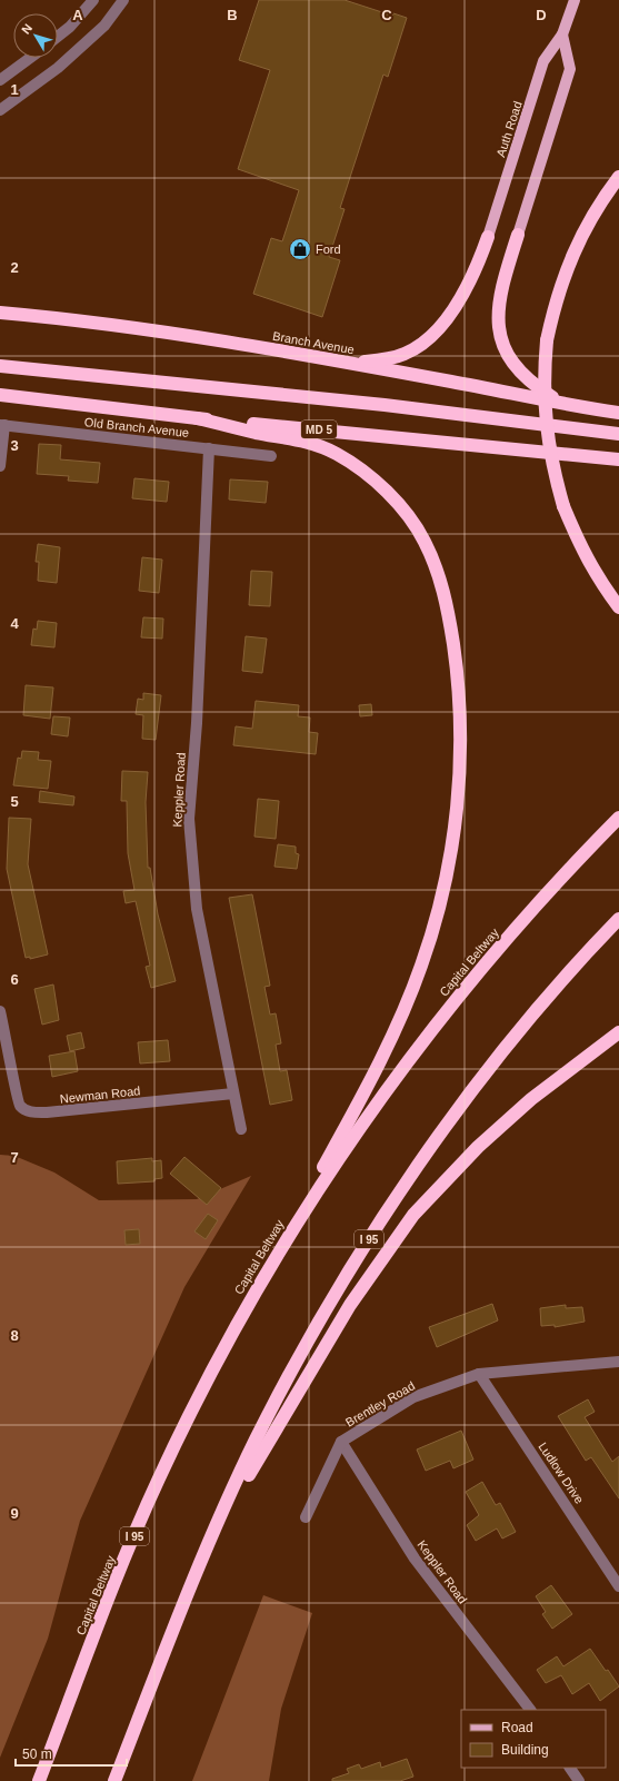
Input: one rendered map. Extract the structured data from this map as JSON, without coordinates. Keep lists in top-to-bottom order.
{
  "streets": {
    "highway": [
      "Branch Avenue",
      "MD 5",
      "Capital Beltway",
      "I 95"
    ],
    "main road": ["Auth Road"],
    "street": [
      "Old Branch Avenue",
      "Keppler Road",
      "Newman Road",
      "Brentley Road",
      "Ludlow Drive"
    ]
  },
  "crossings": [
    ["Old Branch Avenue", "Keppler Road"],
    ["Keppler Road", "Newman Road"],
    ["Keppler Road", "Brentley Road"],
    ["Brentley Road", "Ludlow Drive"]
  ],
  "places": {
    "shop": ["Ford"]
  },
  "legend": ["Road", "Building"],
  "scale_bar": "50 m",
  "north": "top left",
  "grid": {
    "columns": [
      "A",
      "B",
      "C",
      "D"
    ],
    "rows": [
      "1",
      "2",
      "3",
      "4",
      "5",
      "6",
      "7",
      "8",
      "9"
    ]
  }
}
